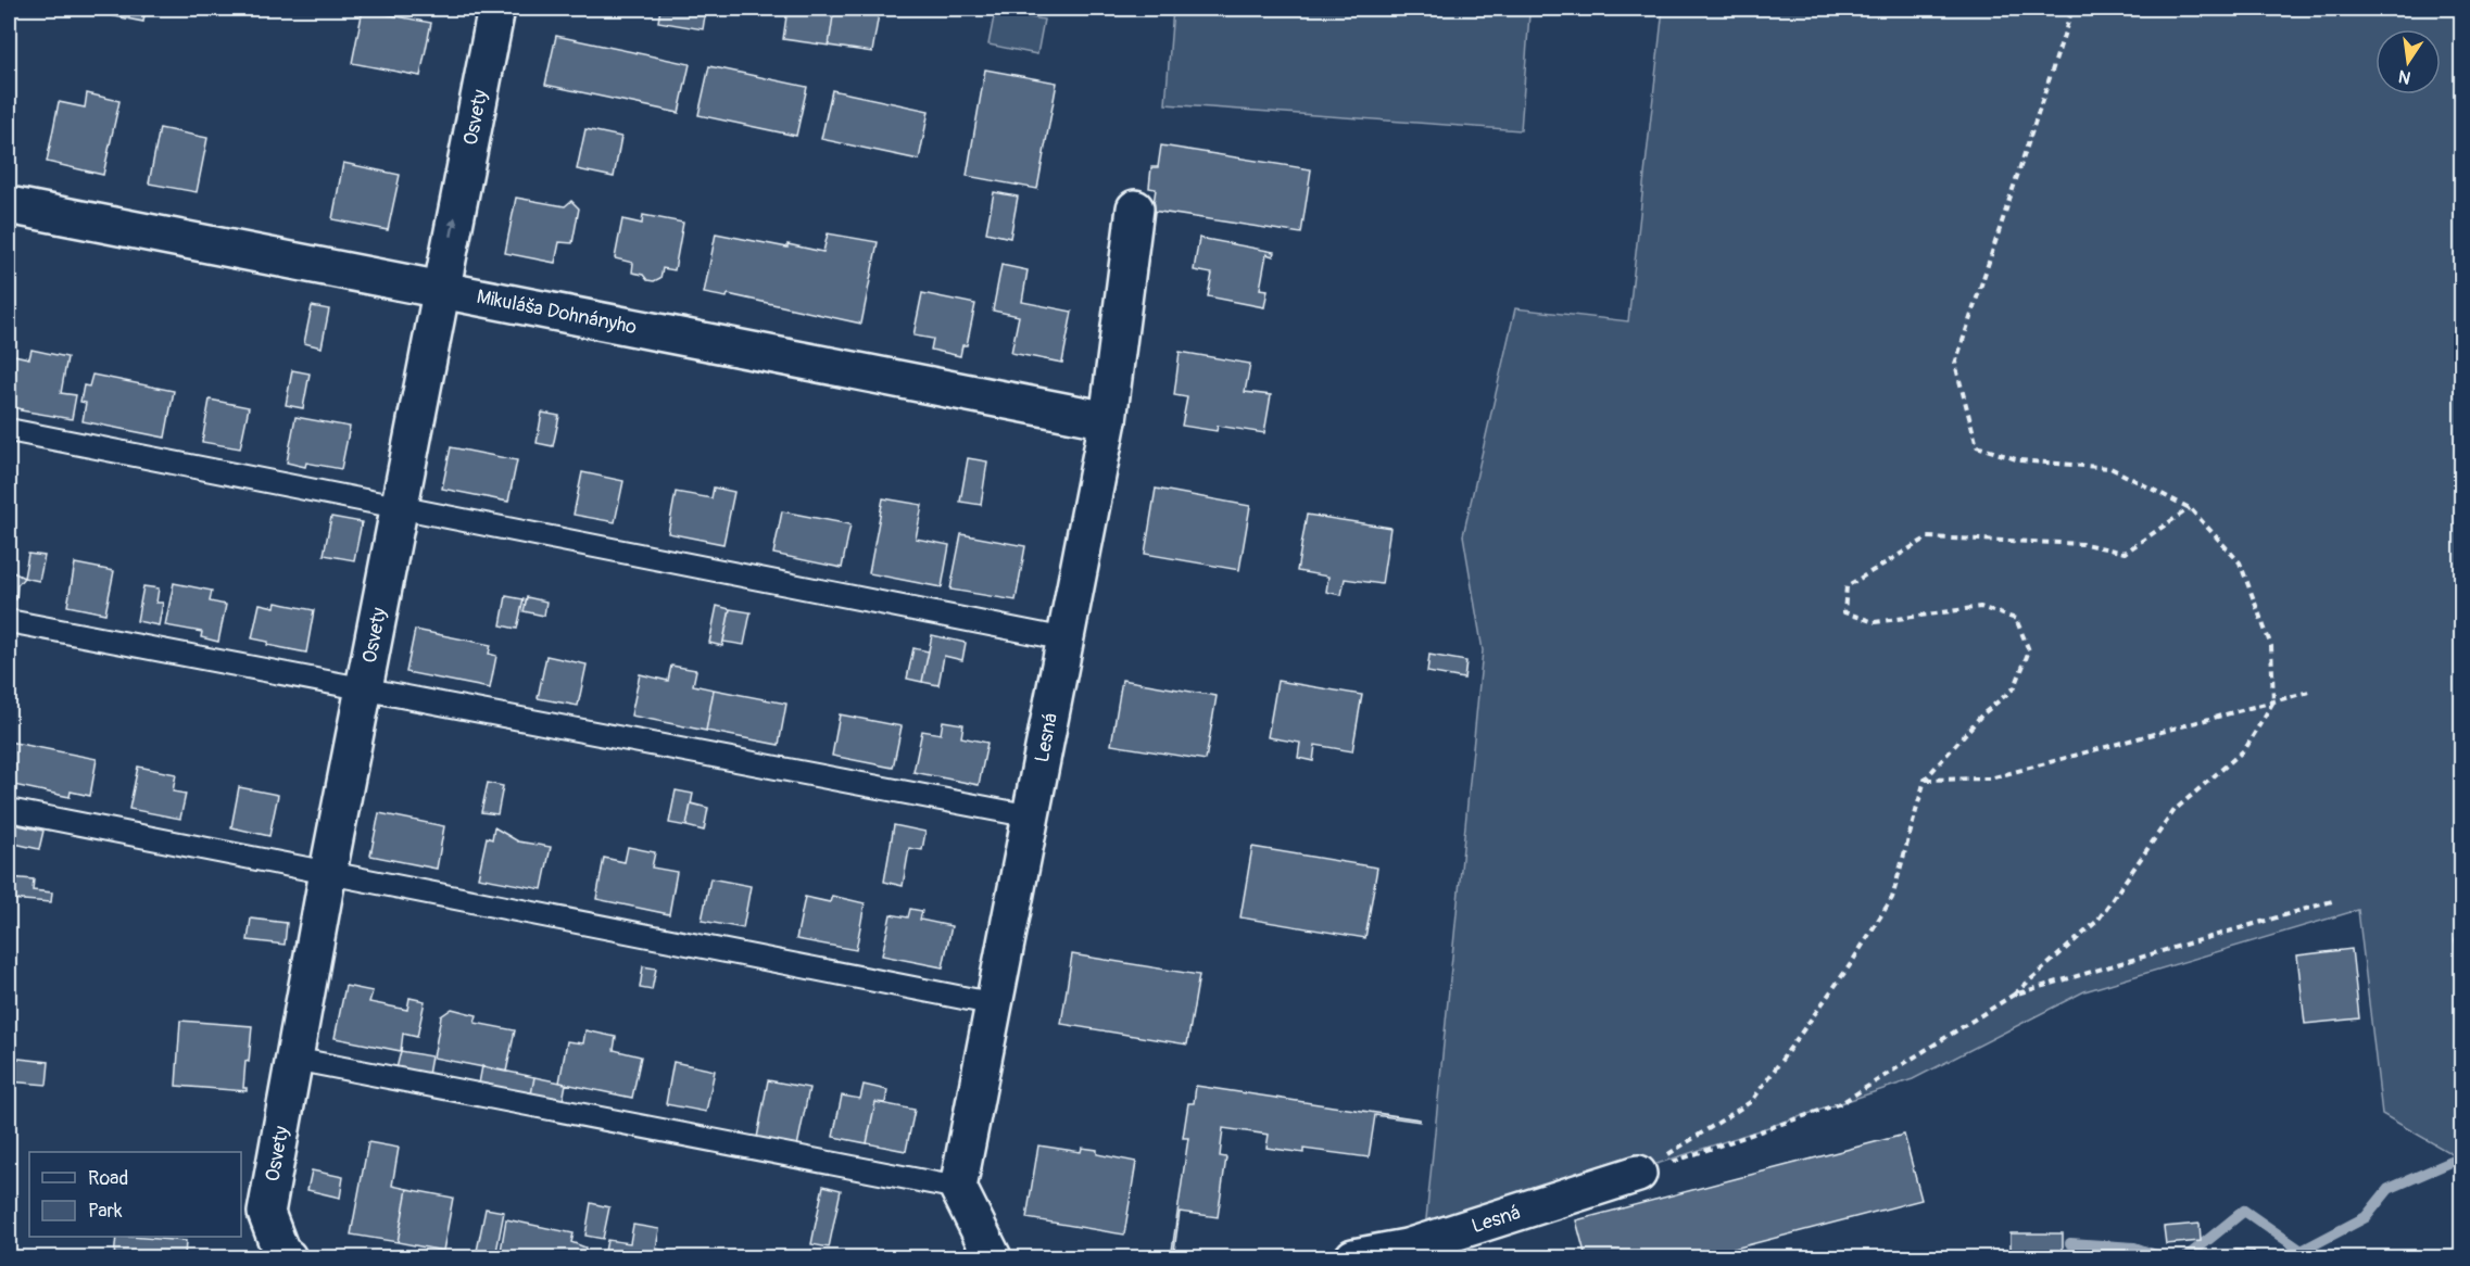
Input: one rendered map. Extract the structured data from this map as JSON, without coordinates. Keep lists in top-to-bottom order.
{
  "streets": {
    "street": ["Osvety", "Mikuláša Dohnányho", "Lesná"]
  },
  "crossings": [
    ["Osvety", "Mikuláša Dohnányho"],
    ["Mikuláša Dohnányho", "Lesná"]
  ],
  "legend": ["Road", "Park"],
  "north": "bottom"
}
